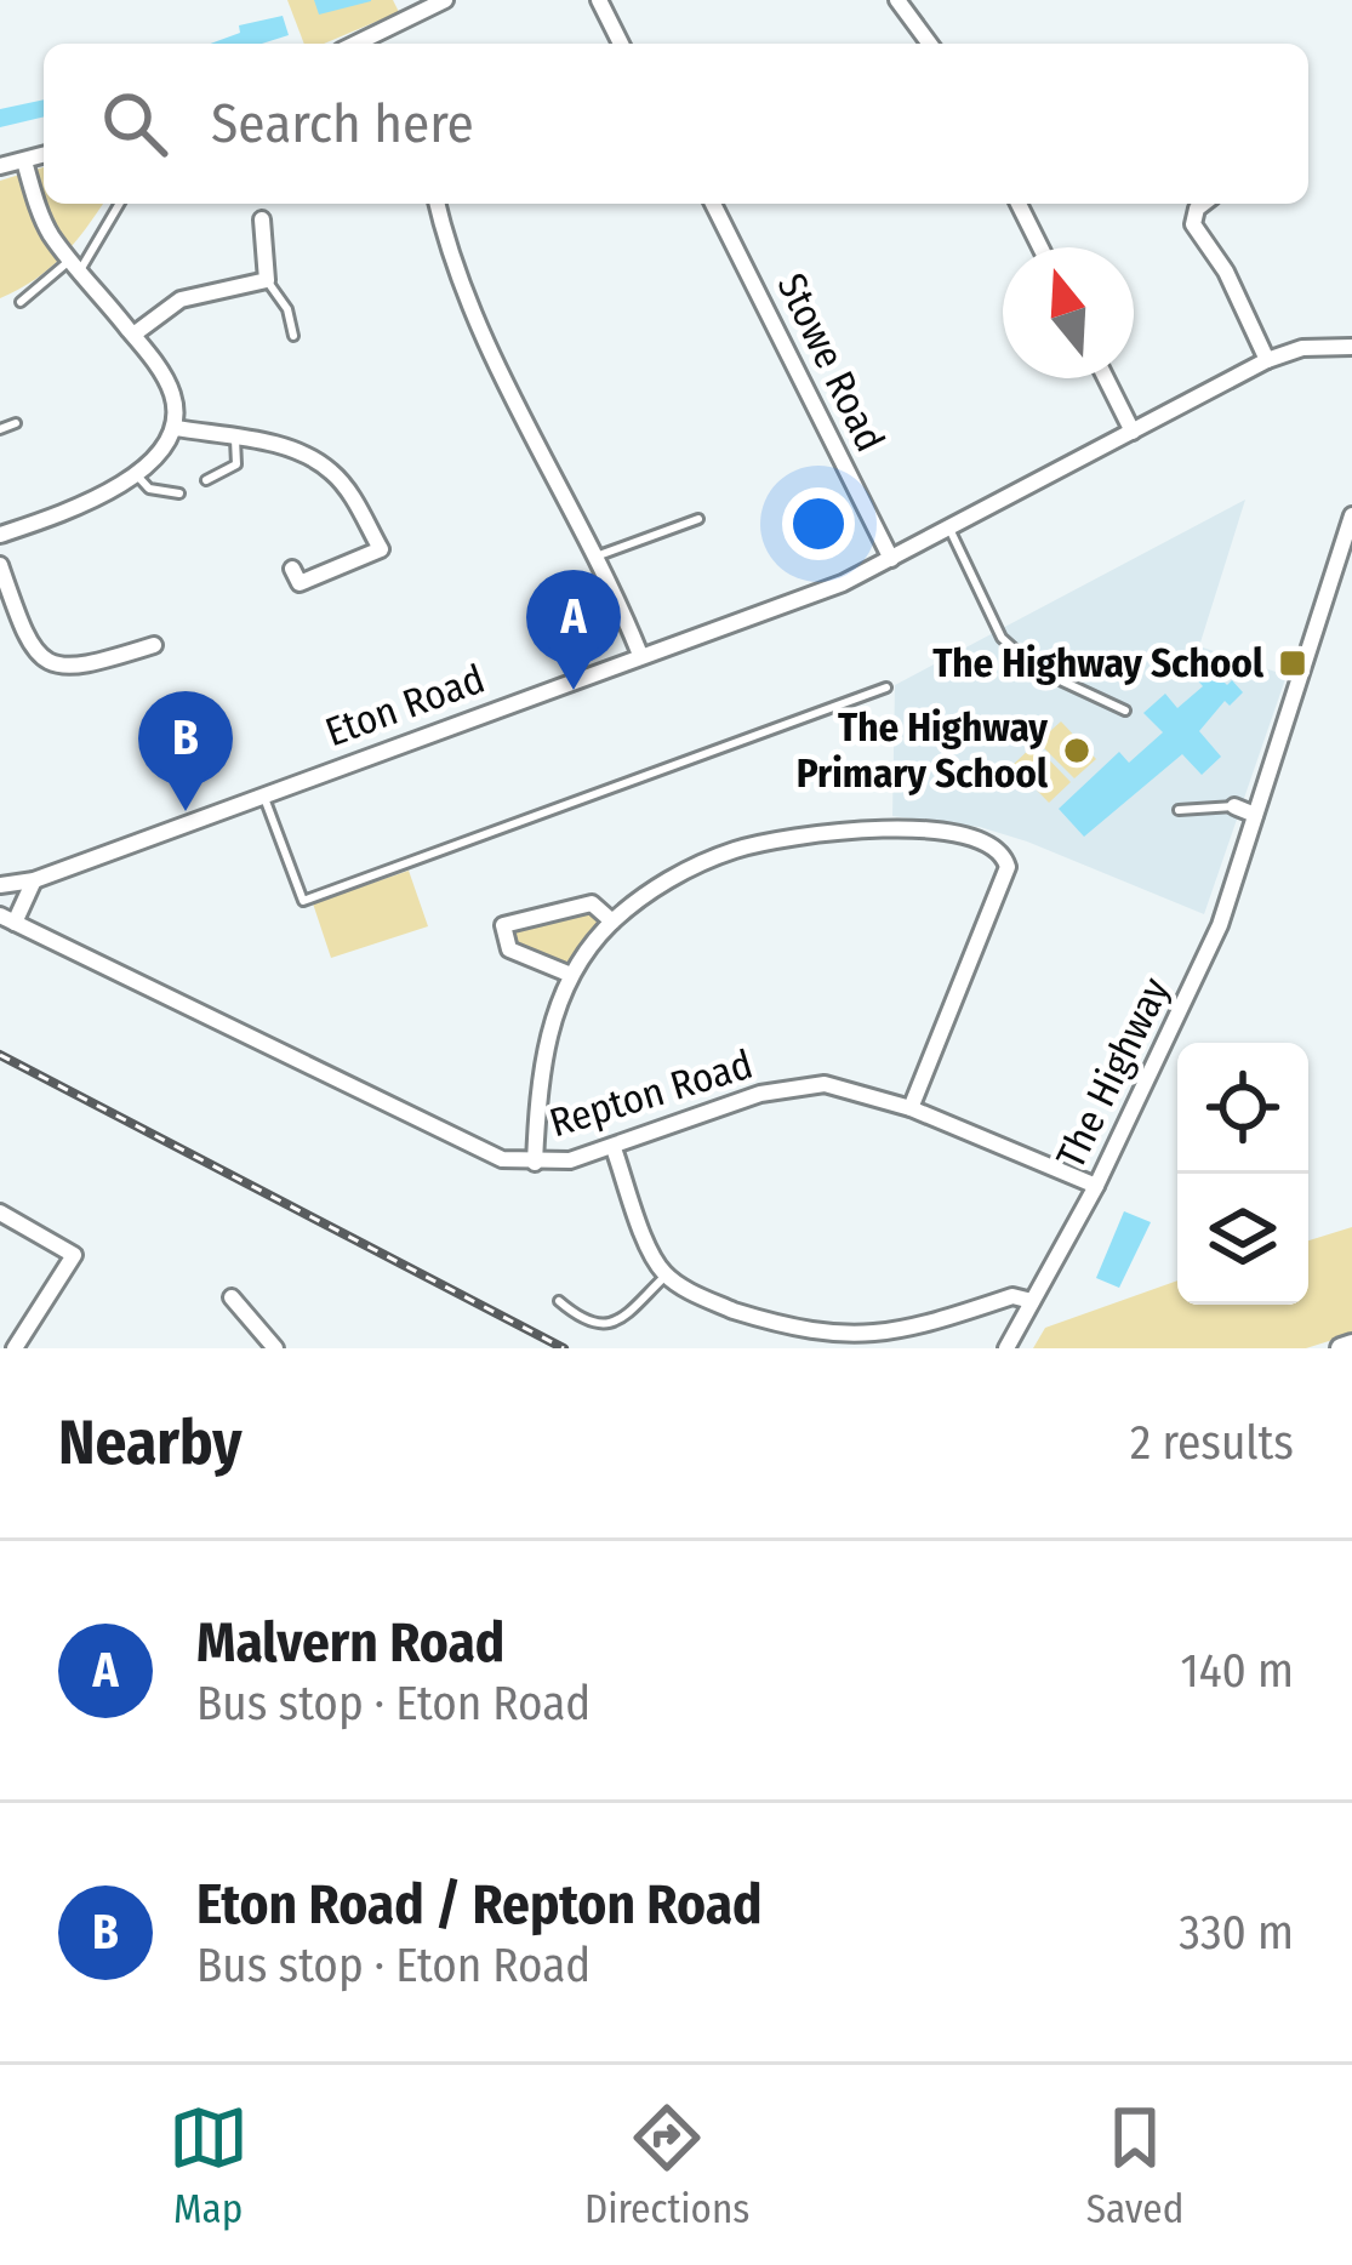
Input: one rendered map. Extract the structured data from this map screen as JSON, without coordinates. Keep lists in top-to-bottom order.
{
  "streets": {
    "street": [
      "Stowe Road",
      "Eton Road",
      "The Highway",
      "Repton Road"
    ]
  },
  "crossings": [
    ["Stowe Road", "Eton Road"],
    ["The Highway", "Repton Road"]
  ],
  "places": {
    "transit": ["The Highway School"],
    "other": ["The Highway Primary School"]
  },
  "north": "top",
  "page": {
    "search": "Search here",
    "pins": ["A", "B"],
    "heading": ["Nearby", "2 results"],
    "list": [
      {
        "mark": "A",
        "name": "Malvern Road",
        "note": "Bus stop · Eton Road",
        "value": "140 m"
      },
      {
        "mark": "B",
        "name": "Eton Road / Repton Road",
        "note": "Bus stop · Eton Road",
        "value": "330 m"
      }
    ],
    "nav": ["Map", "Directions", "Saved"]
  }
}
